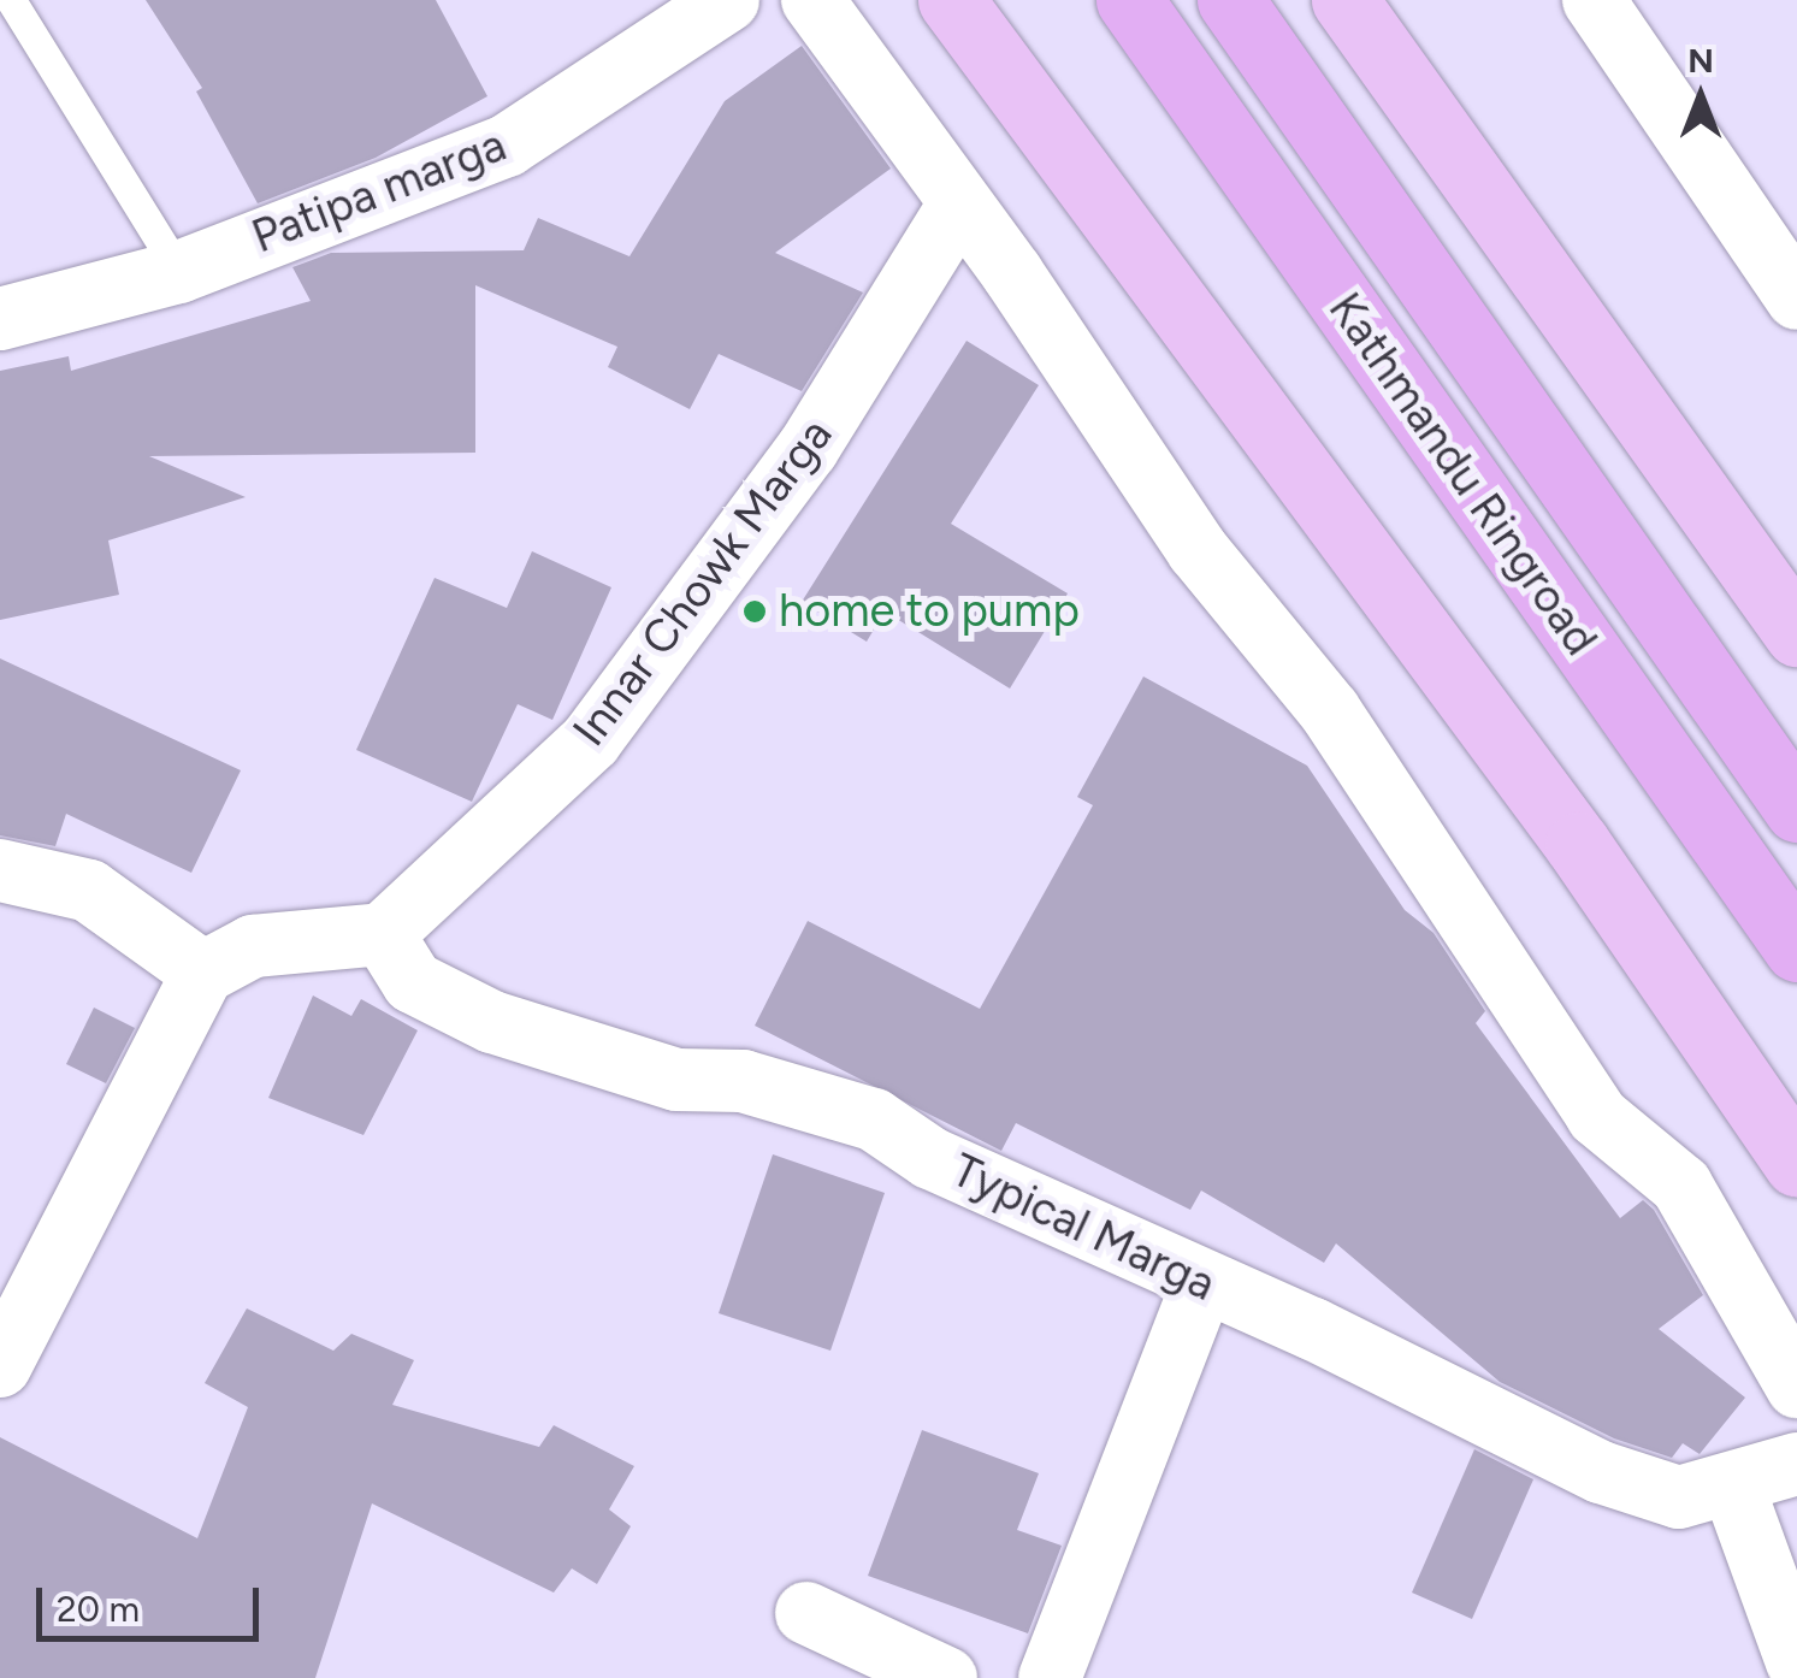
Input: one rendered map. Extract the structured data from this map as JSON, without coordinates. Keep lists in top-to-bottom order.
{
  "streets": {
    "highway": ["Kathmandu Ringroad"],
    "street": ["Patipa marga", "Innar Chowk Marga", "Typical Marga"]
  },
  "crossings": [
    ["Innar Chowk Marga", "Typical Marga"]
  ],
  "places": ["home to pump"],
  "scale_bar": "20 m",
  "north": "top"
}
